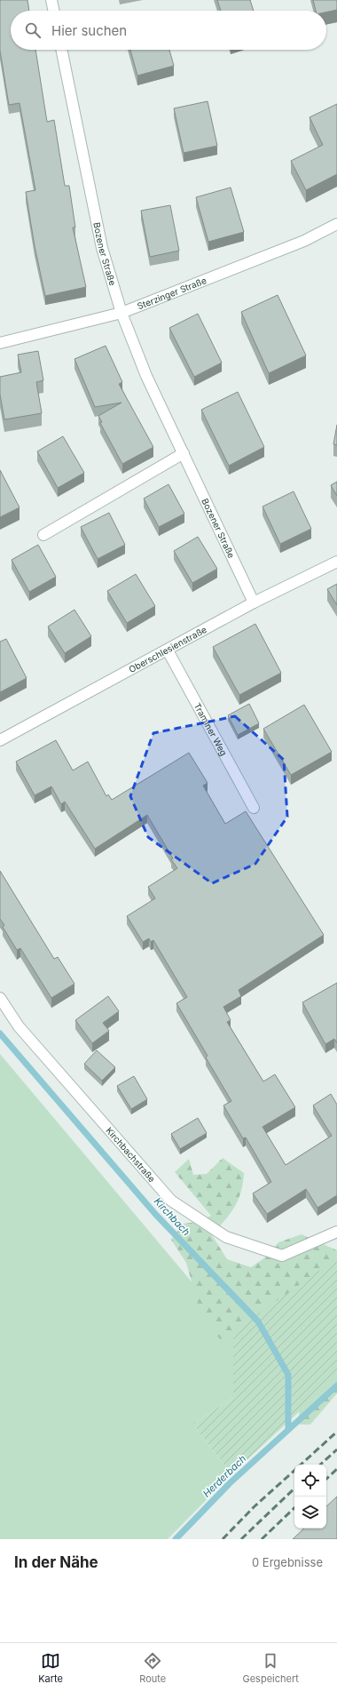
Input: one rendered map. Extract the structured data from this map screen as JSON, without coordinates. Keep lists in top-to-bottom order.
{
  "streets": {
    "street": [
      "Bozener Straße",
      "Sterzinger Straße",
      "Oberschlesienstraße",
      "Traminer Weg",
      "Kirchbachstraße"
    ]
  },
  "crossings": [
    ["Bozener Straße", "Sterzinger Straße"],
    ["Bozener Straße", "Oberschlesienstraße"],
    ["Oberschlesienstraße", "Traminer Weg"]
  ],
  "water": ["Kirchbach", "Herderbach"],
  "page": {
    "search": "Hier suchen",
    "heading": ["In der Nähe", "0 Ergebnisse"],
    "nav": ["Karte", "Route", "Gespeichert"]
  }
}
